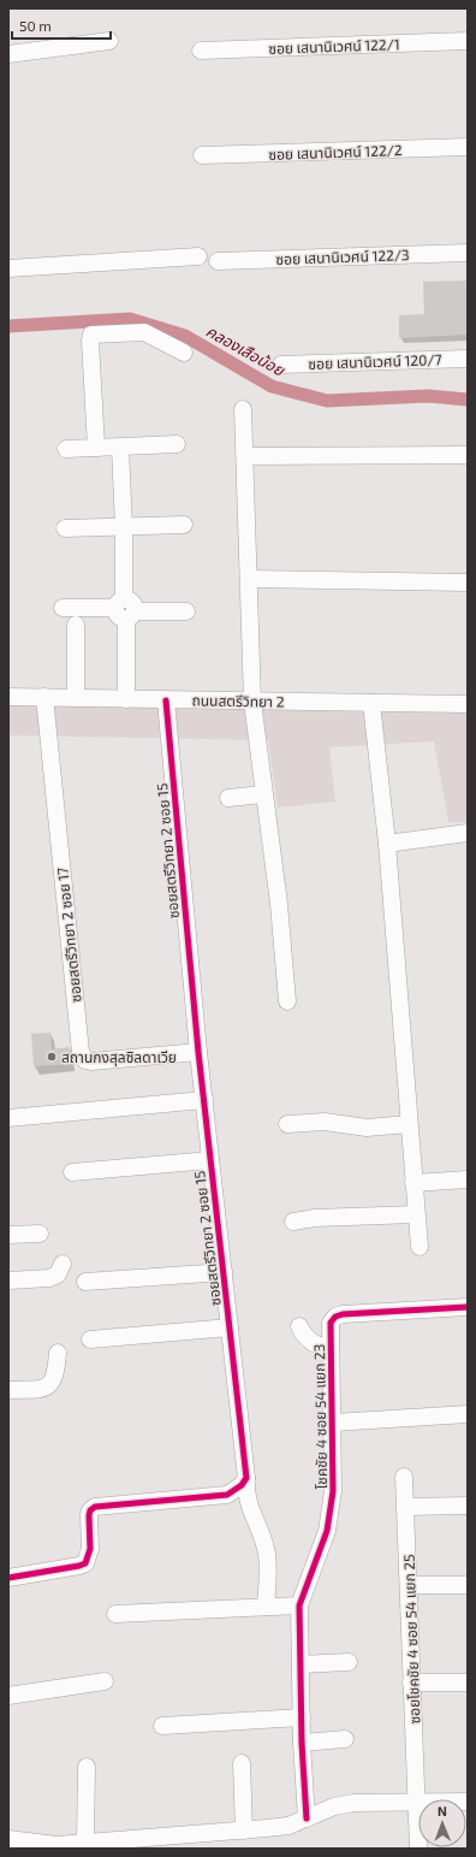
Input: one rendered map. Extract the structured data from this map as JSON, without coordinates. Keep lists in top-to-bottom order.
{
  "streets": {
    "street": [
      "ซอย เสนานิเวศน์ 122/1",
      "ซอย เสนานิเวศน์ 122/2",
      "ซอย เสนานิเวศน์ 122/3",
      "ซอย เสนานิเวศน์ 120/7",
      "ถนนสตรีวิทยา 2",
      "ซอยสตรีวิทยา 2 ซอย 15",
      "ซอยสตรีวิทยา 2 ซอย 17",
      "โชคชัย 4 ซอย 54 แยก 23",
      "ซอยโชคชัย 4 ซอย 54 แยก 25"
    ]
  },
  "crossings": [
    ["ถนนสตรีวิทยา 2", "ซอยสตรีวิทยา 2 ซอย 15"],
    ["ถนนสตรีวิทยา 2", "ซอยสตรีวิทยา 2 ซอย 17"],
    ["ซอยสตรีวิทยา 2 ซอย 15", "ซอยสตรีวิทยา 2 ซอย 17"]
  ],
  "water": ["คลองเสือน้อย"],
  "places": ["สถานกงสุลซิลดาเวีย"],
  "scale_bar": "50 m",
  "north": "top"
}
